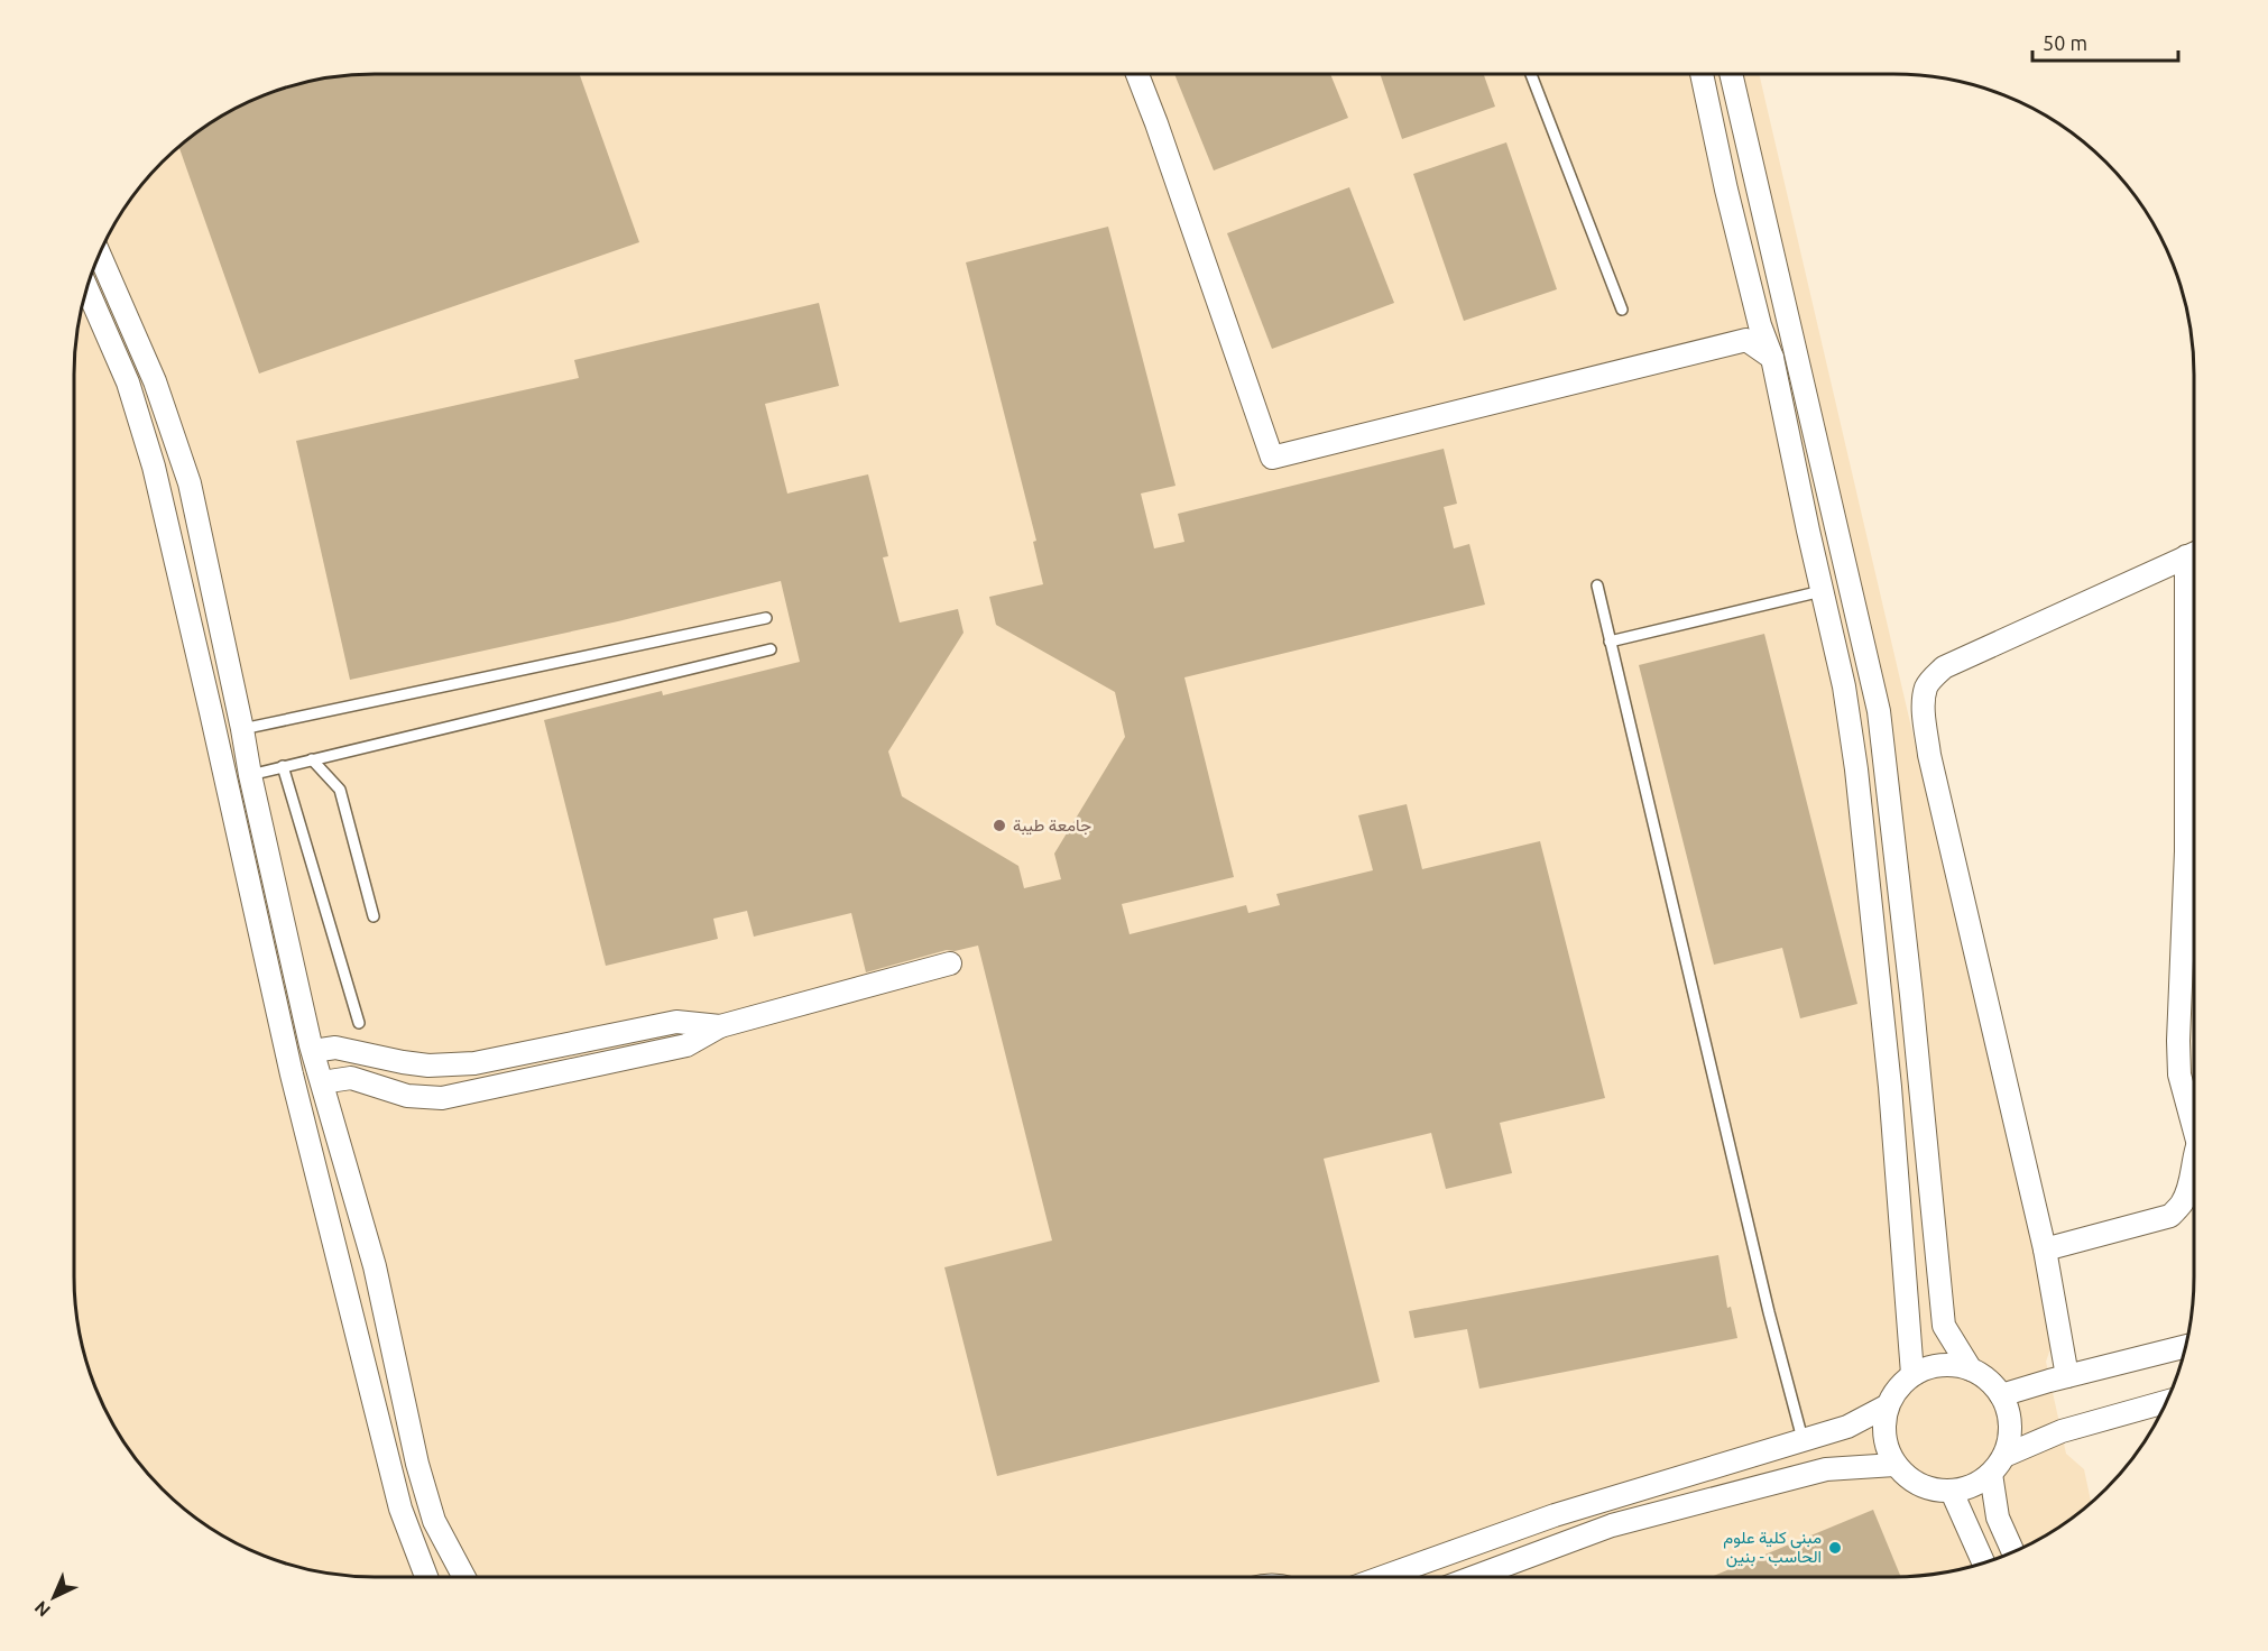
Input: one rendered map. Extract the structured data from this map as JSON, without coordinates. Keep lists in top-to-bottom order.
{
  "places": ["جامعة طيبة", "مبنى كلية علوم الحاسب - بنين"],
  "scale_bar": "50 m",
  "north": "bottom left"
}
